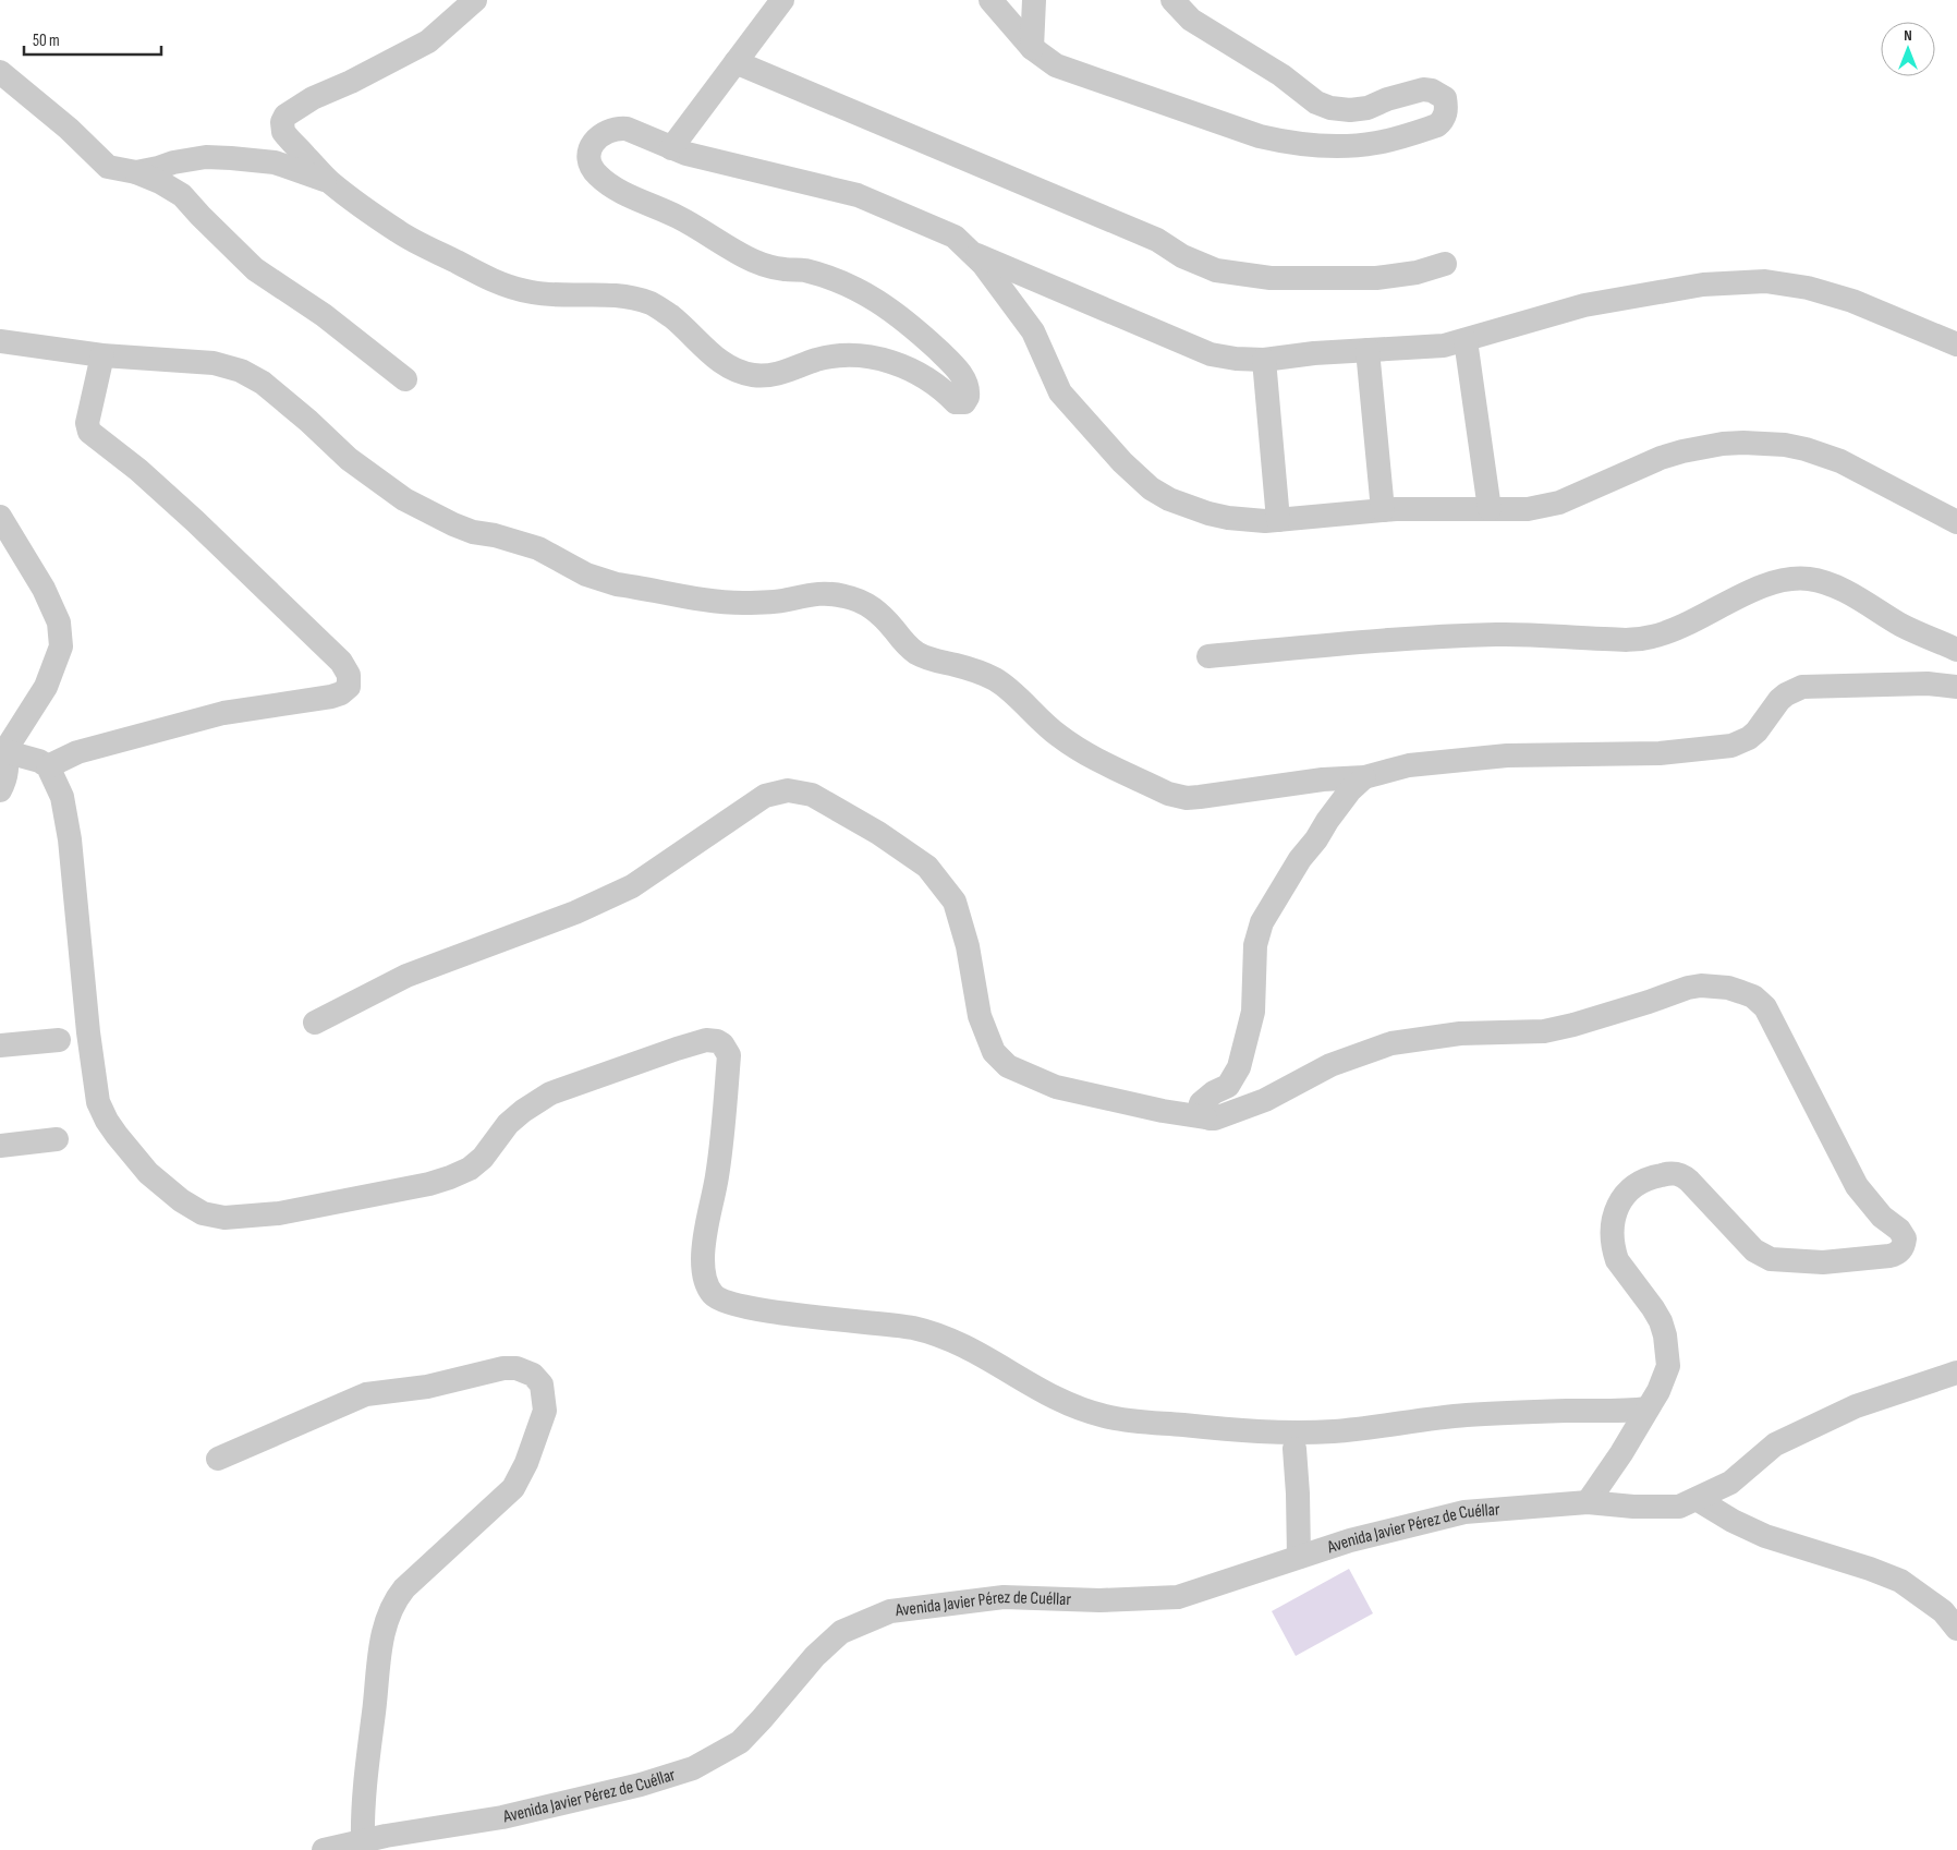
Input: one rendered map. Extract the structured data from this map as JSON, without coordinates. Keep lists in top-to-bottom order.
{
  "streets": {
    "street": ["Avenida Javier Pérez de Cuéllar"]
  },
  "scale_bar": "50 m",
  "north": "top"
}
